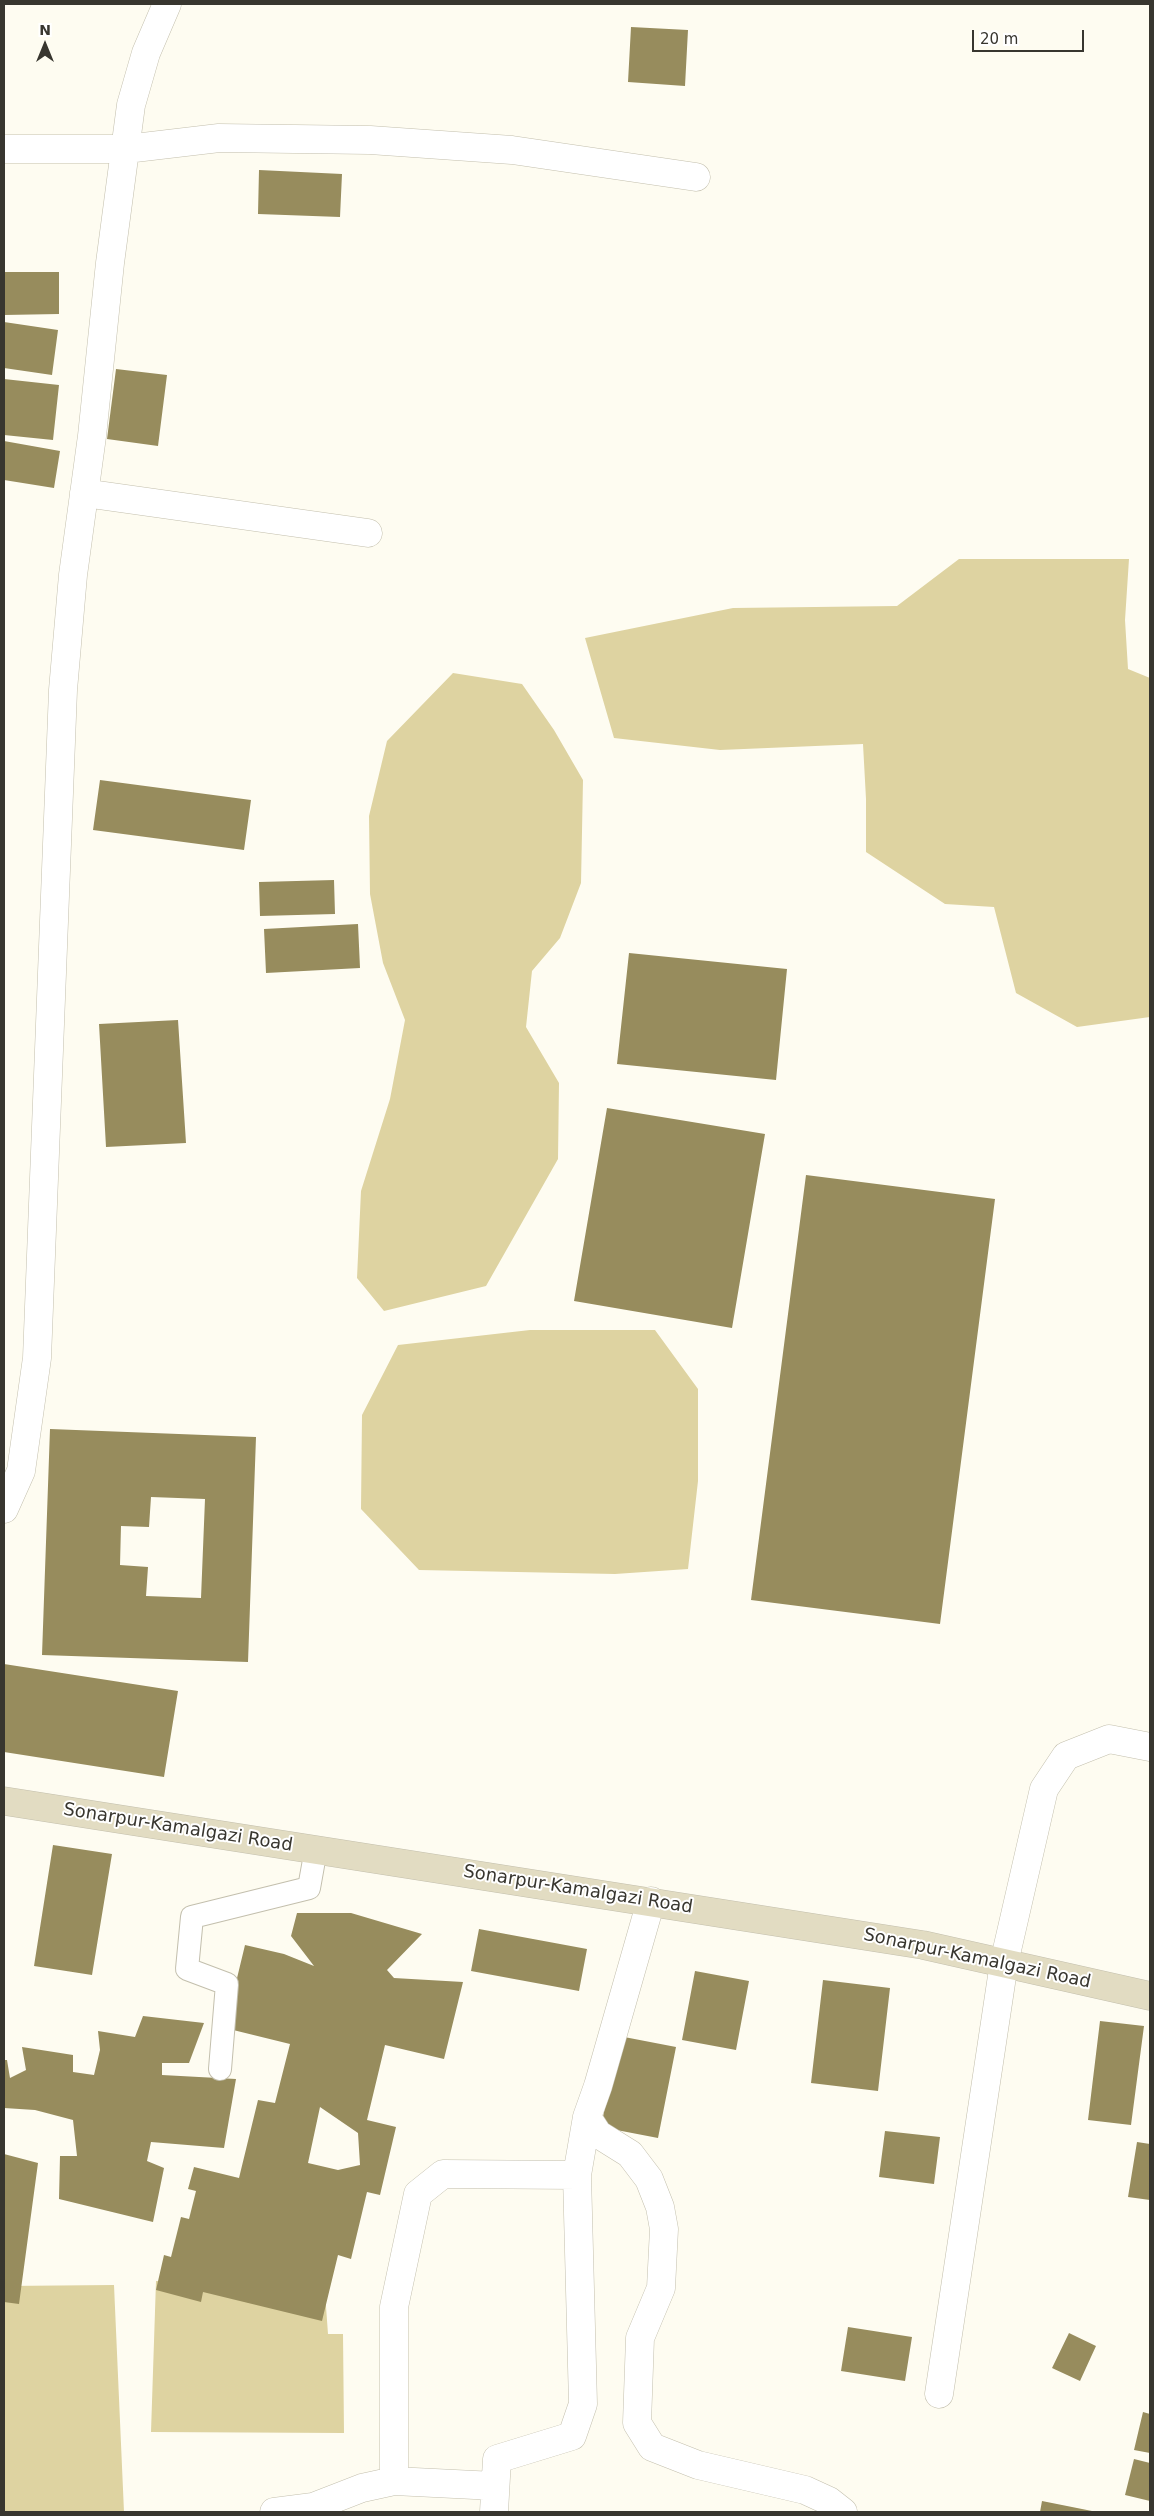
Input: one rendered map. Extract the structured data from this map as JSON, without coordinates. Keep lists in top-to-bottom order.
{
  "streets": {
    "main road": ["Sonarpur-Kamalgazi Road"]
  },
  "scale_bar": "20 m",
  "north": "top"
}
